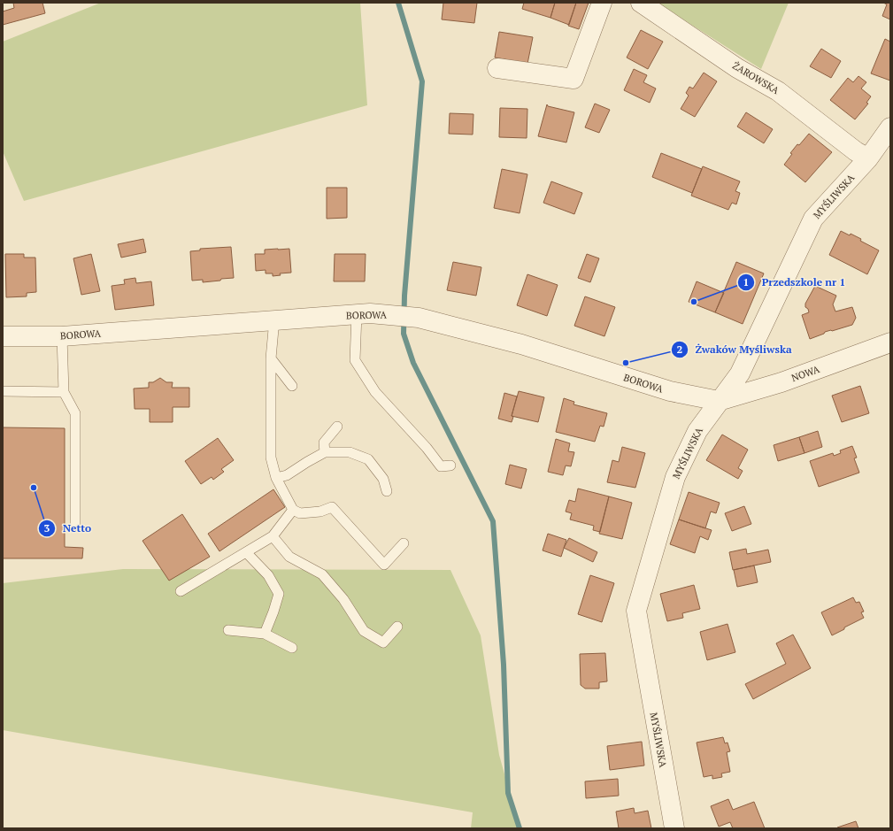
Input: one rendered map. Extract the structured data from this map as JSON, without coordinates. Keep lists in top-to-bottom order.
{
  "streets": {
    "street": [
      "ŻAROWSKA",
      "MYŚLIWSKA",
      "BOROWA",
      "NOWA"
    ]
  },
  "crossings": [
    ["ŻAROWSKA", "MYŚLIWSKA"],
    ["MYŚLIWSKA", "BOROWA"],
    ["MYŚLIWSKA", "NOWA"],
    ["BOROWA", "NOWA"]
  ],
  "places": ["Przedszkole nr 1", "Żwaków Myśliwska", "Netto"]
}
